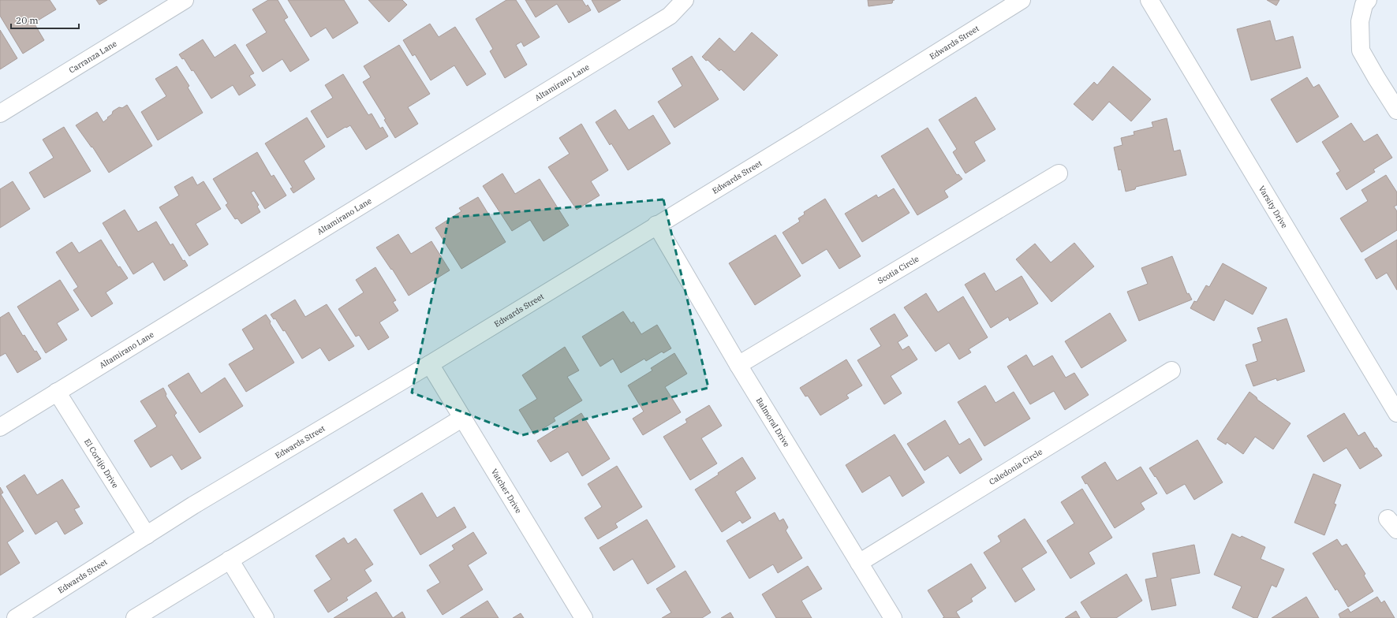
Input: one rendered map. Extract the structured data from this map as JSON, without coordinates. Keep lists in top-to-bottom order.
{
  "streets": {
    "street": [
      "Edwards Street",
      "Carranza Lane",
      "Altamirano Lane",
      "Varsity Drive",
      "Scotia Circle",
      "Balmoral Drive",
      "El Cortijo Drive",
      "Caledonia Circle",
      "Vatcher Drive"
    ]
  },
  "crossings": [
    ["Edwards Street", "Balmoral Drive"],
    ["Edwards Street", "El Cortijo Drive"],
    ["Edwards Street", "Vatcher Drive"],
    ["Altamirano Lane", "El Cortijo Drive"],
    ["Scotia Circle", "Balmoral Drive"],
    ["Balmoral Drive", "Caledonia Circle"]
  ],
  "scale_bar": "20 m"
}
